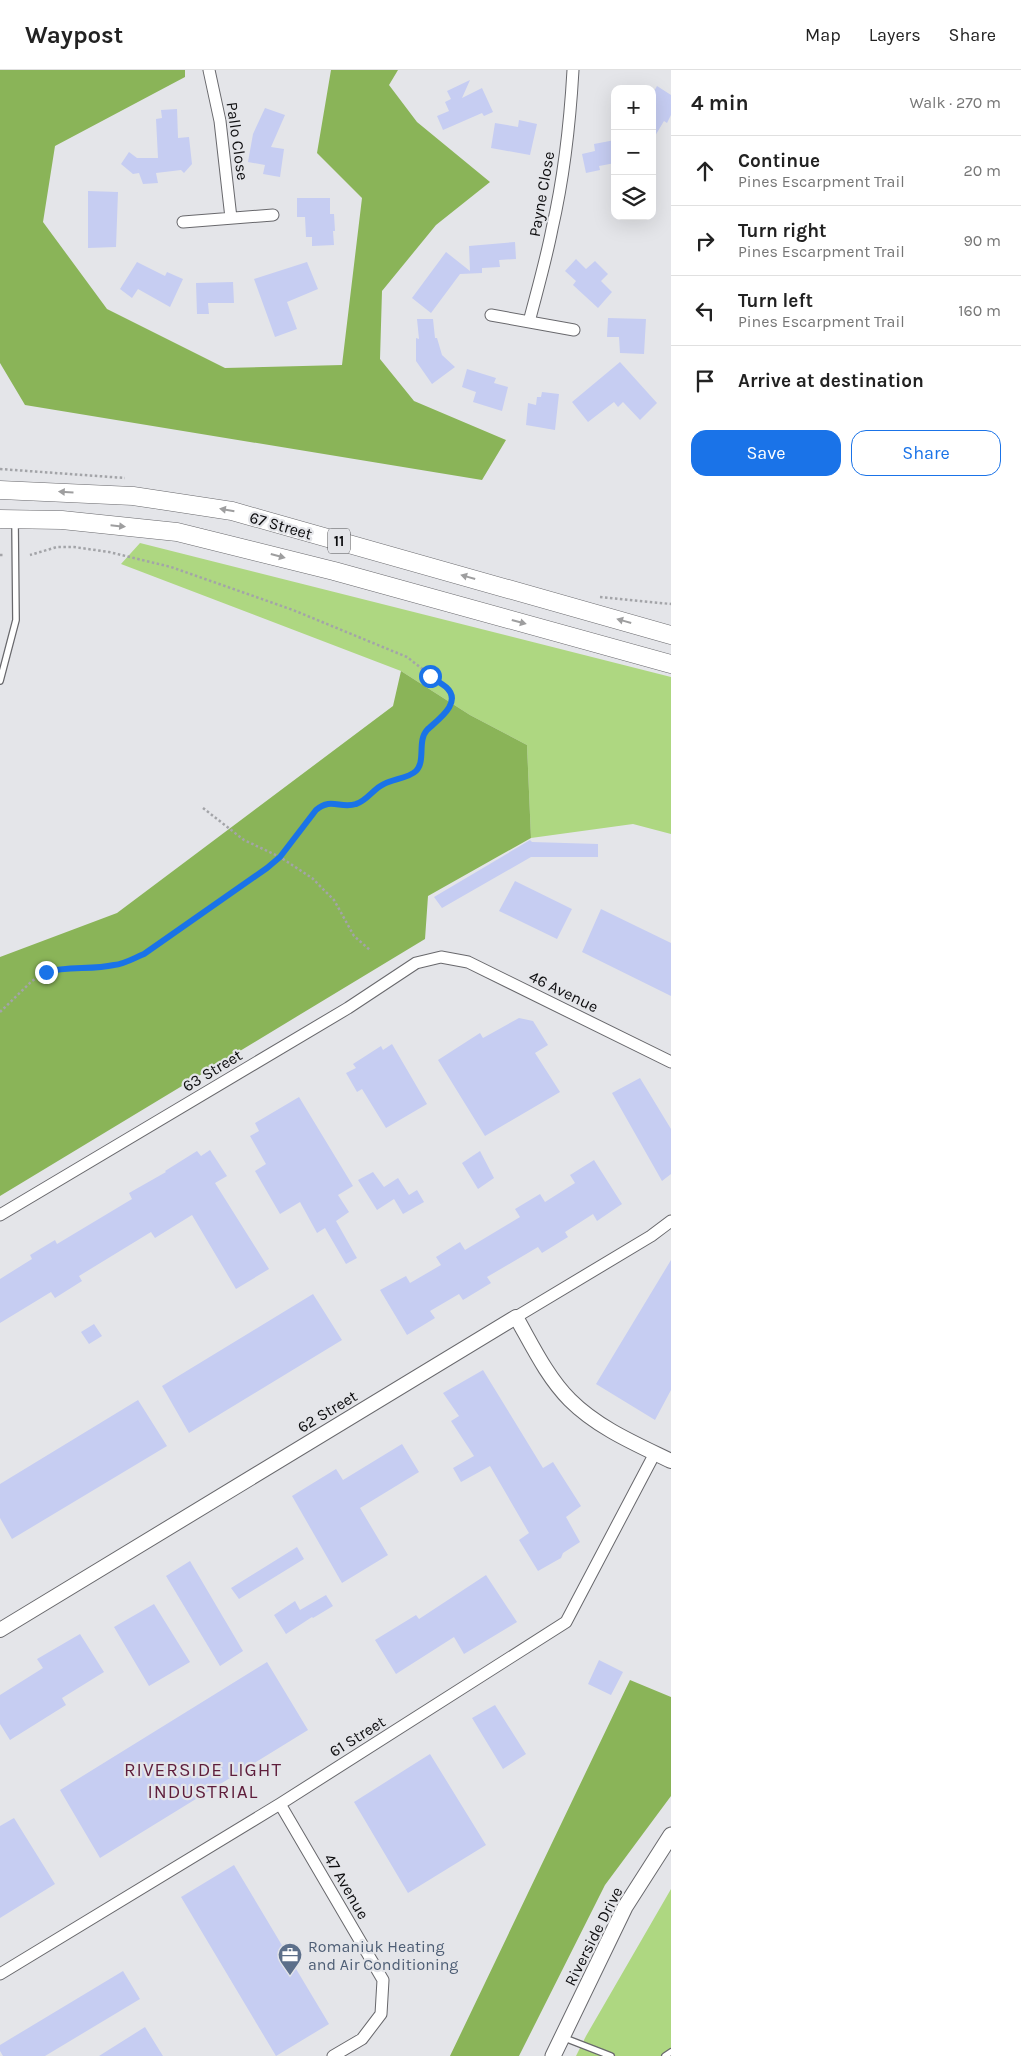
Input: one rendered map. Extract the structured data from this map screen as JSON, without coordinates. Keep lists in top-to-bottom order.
{
  "streets": {
    "main road": ["67 Street", "11", "Riverside Drive"],
    "street": [
      "Pallo Close",
      "Payne Close",
      "46 Avenue",
      "63 Street",
      "62 Street",
      "61 Street",
      "47 Avenue"
    ]
  },
  "crossings": [
    ["46 Avenue", "63 Street"],
    ["61 Street", "47 Avenue"]
  ],
  "districts": ["RIVERSIDE LIGHT INDUSTRIAL"],
  "places": {
    "office": ["Romaniuk Heating and Air Conditioning"]
  },
  "page": {
    "header": "Waypost",
    "nav": ["Map", "Layers", "Share"],
    "heading": ["4 min", "Walk · 270 m"],
    "map_buttons": ["+", "−"],
    "list": [
      ["Continue", "Pines Escarpment Trail", "20 m"],
      ["Turn right", "Pines Escarpment Trail", "90 m"],
      ["Turn left", "Pines Escarpment Trail", "160 m"],
      "Arrive at destination"
    ],
    "buttons": ["Save", "Share"]
  }
}
